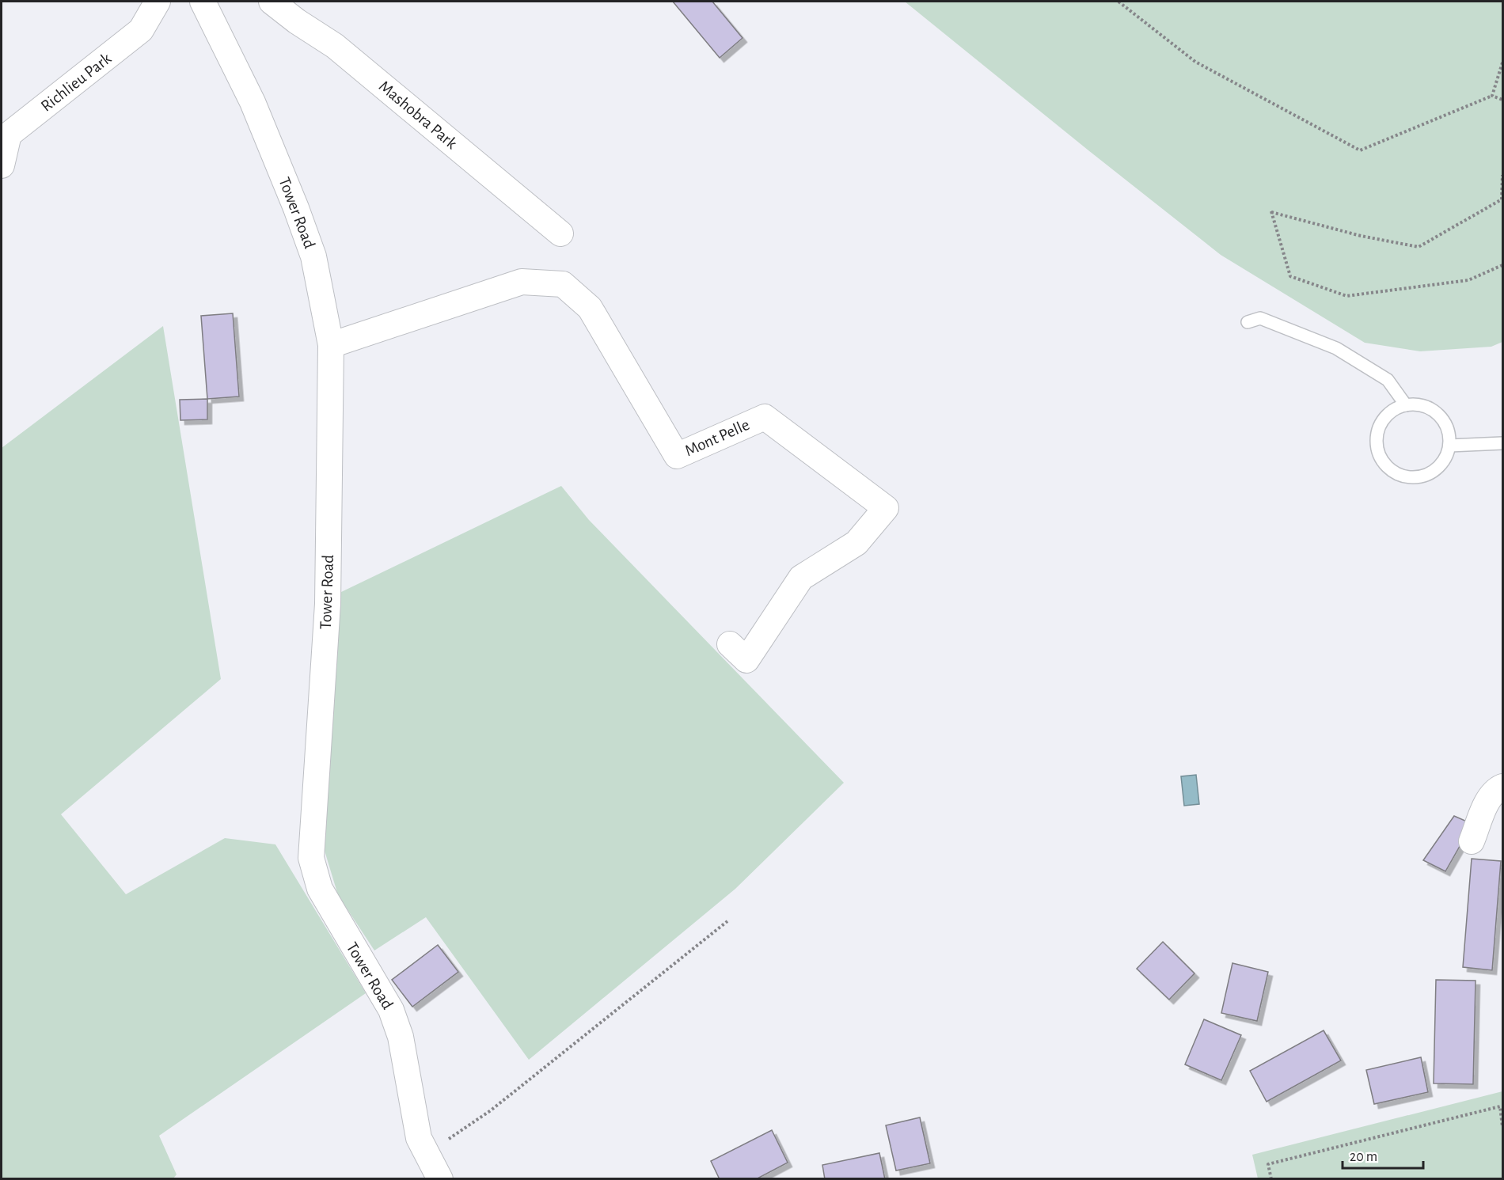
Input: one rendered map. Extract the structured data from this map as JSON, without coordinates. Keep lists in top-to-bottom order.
{
  "streets": {
    "street": [
      "Richlieu Park",
      "Mashobra Park",
      "Tower Road",
      "Mont Pelle"
    ]
  },
  "crossings": [
    ["Tower Road", "Mont Pelle"]
  ],
  "scale_bar": "20 m"
}
